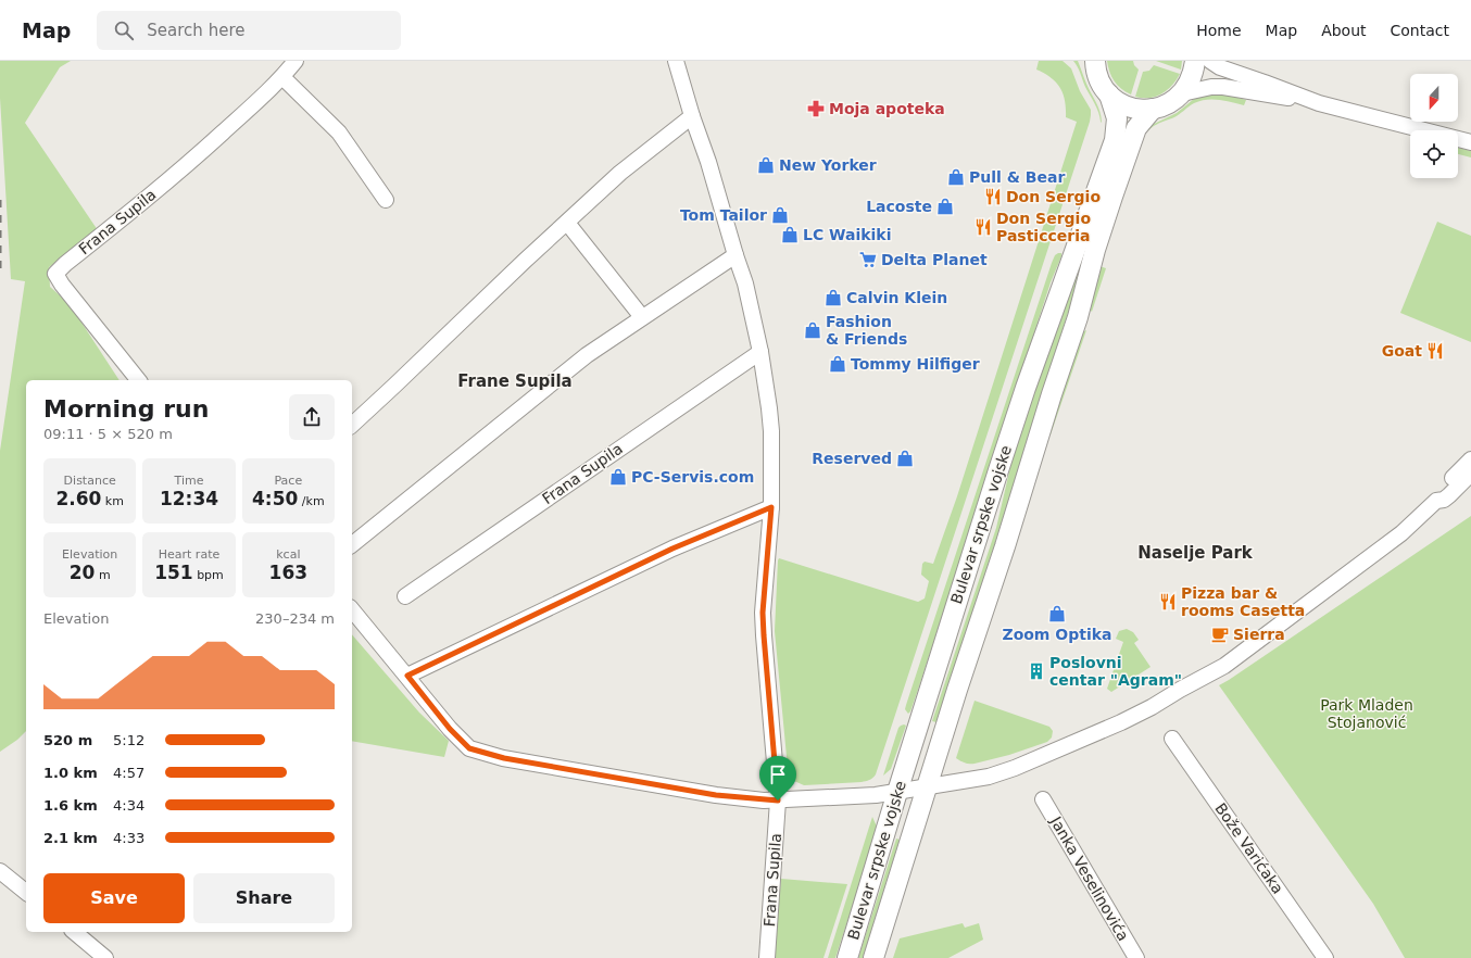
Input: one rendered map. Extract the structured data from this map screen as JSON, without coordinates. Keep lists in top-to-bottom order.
{
  "streets": {
    "main road": ["Bulevar srpske vojske"],
    "street": ["Frana Supila", "Bože Varićaka", "Janka Veselinovića"]
  },
  "districts": ["Frane Supila", "Naselje Park"],
  "parks": ["Park Mladen Stojanović"],
  "places": {
    "pharmacy": ["Moja apoteka"],
    "shop": [
      "New Yorker",
      "Pull & Bear",
      "Lacoste",
      "Tom Tailor",
      "LC Waikiki",
      "Calvin Klein",
      "Fashion & Friends",
      "Tommy Hilfiger",
      "Reserved",
      "PC-Servis.com",
      "Zoom Optika"
    ],
    "restaurant": [
      "Don Sergio",
      "Don Sergio Pasticceria",
      "Goat",
      "Pizza bar & rooms Casetta"
    ],
    "supermarket": ["Delta Planet"],
    "cafe": ["Sierra"],
    "building": ["Poslovni centar \"Agram\""]
  },
  "north": "bottom",
  "page": {
    "header": "Map",
    "search": "Search here",
    "nav": [
      "Home",
      "Map",
      "About",
      "Contact"
    ],
    "heading": ["Morning run", "09:11 · 5 × 520 m"],
    "stats": [
      ["Distance", "2.60 km"],
      ["Time", "12:34"],
      ["Pace", "4:50 /km"],
      ["Elevation", "20 m"],
      ["Heart rate", "151 bpm"],
      ["kcal", "163"]
    ],
    "chart": ["Elevation", "230–234 m"],
    "list": [
      {
        "name": "520 m",
        "note": "5:12"
      },
      {
        "name": "1.0 km",
        "note": "4:57"
      },
      {
        "name": "1.6 km",
        "note": "4:34"
      },
      {
        "name": "2.1 km",
        "note": "4:33"
      }
    ],
    "buttons": ["Save", "Share"]
  }
}
